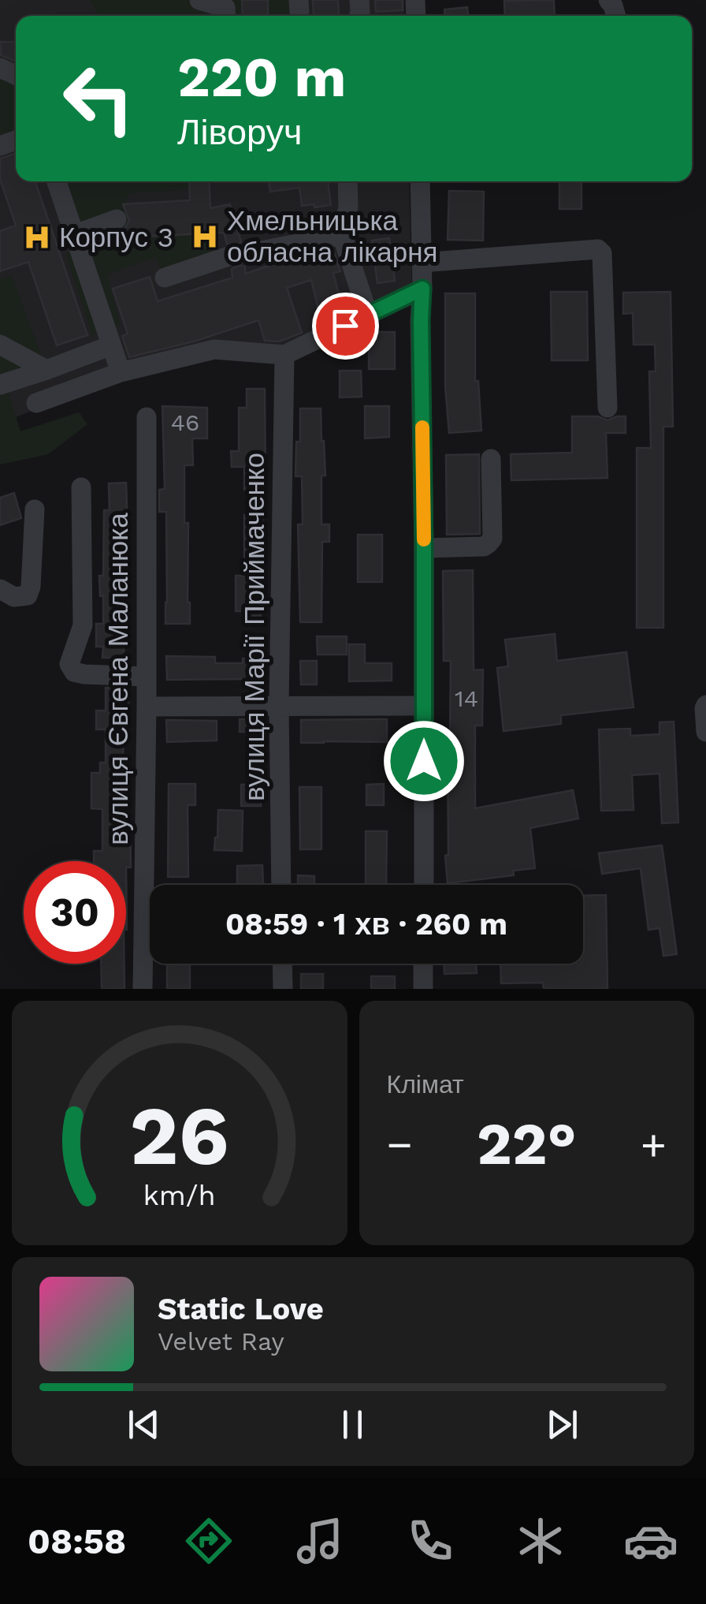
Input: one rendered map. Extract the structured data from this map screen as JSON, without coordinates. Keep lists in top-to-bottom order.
{
  "streets": {
    "street": ["вулиця Марії Приймаченко", "вулиця Євгена Маланюка"]
  },
  "places": {
    "hospital": ["Хмельницька обласна лікарня", "Корпус 3"]
  },
  "house_numbers": ["46", "14"],
  "page": {
    "turn": ["220 m", "Ліворуч"],
    "limit": "30",
    "trip": "08:59 · 1 хв · 260 m",
    "tile": "Клімат",
    "heat": ["−", "22°", "+"],
    "song": ["Static Love", "Velvet Ray"],
    "tabs": "08:58",
    "gauge": ["26", "km/h"]
  }
}
